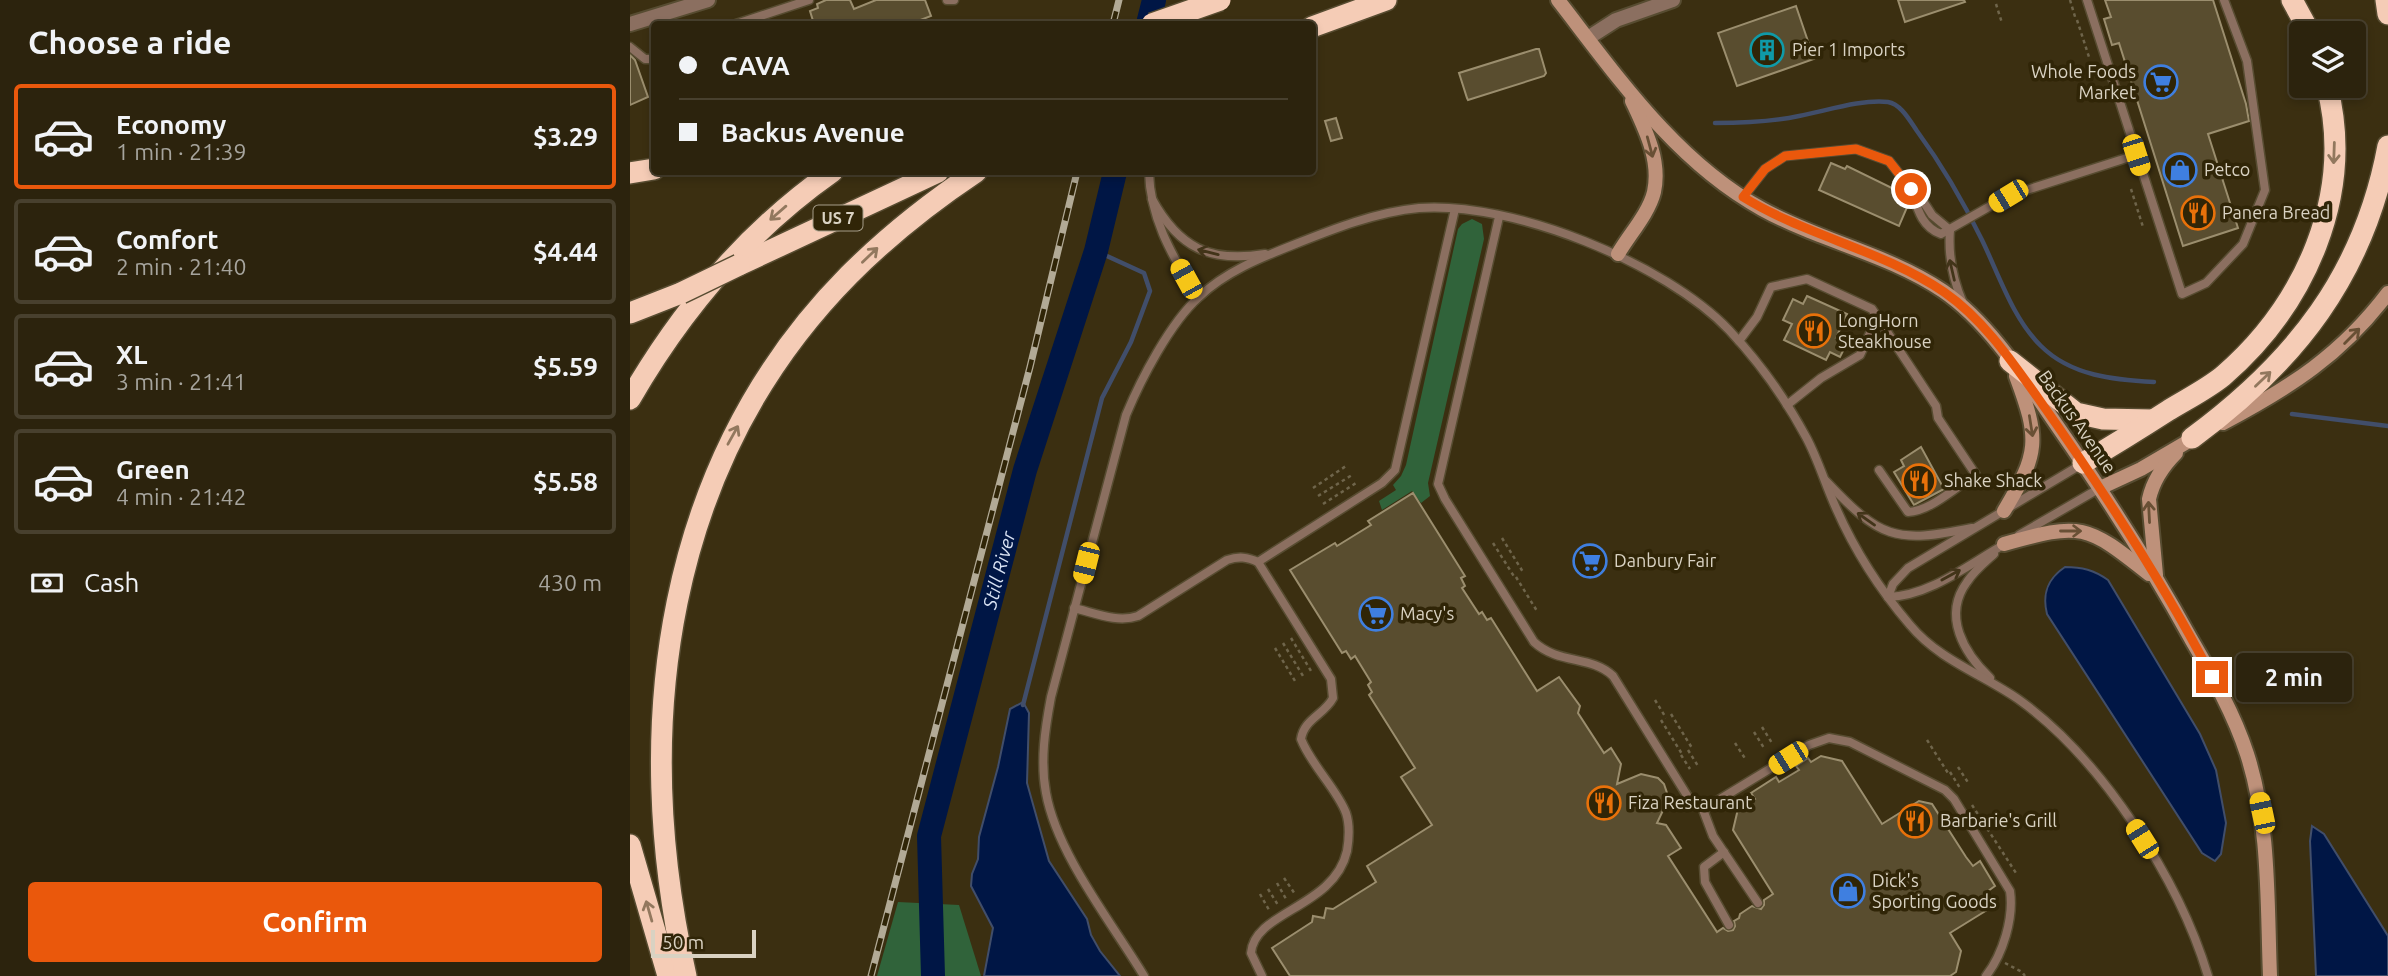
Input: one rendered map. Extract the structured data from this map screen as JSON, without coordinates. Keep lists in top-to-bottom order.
{
  "streets": {
    "highway": ["US 7"],
    "main road": ["Backus Avenue"]
  },
  "water": ["Still River"],
  "places": {
    "building": ["Pier 1 Imports"],
    "supermarket": ["Whole Foods Market", "Danbury Fair", "Macy's"],
    "shop": ["Petco", "Dick's Sporting Goods"],
    "restaurant": [
      "Panera Bread",
      "LongHorn Steakhouse",
      "Shake Shack",
      "Fiza Restaurant",
      "Barbarie's Grill"
    ]
  },
  "scale_bar": "50 m",
  "page": {
    "heading": "Choose a ride",
    "banner": ["CAVA", "Backus Avenue"],
    "list": [
      {
        "name": "Economy",
        "note": "1 min · 21:39",
        "value": "$3.29"
      },
      {
        "name": "Comfort",
        "note": "2 min · 21:40",
        "value": "$4.44"
      },
      {
        "name": "XL",
        "note": "3 min · 21:41",
        "value": "$5.59"
      },
      {
        "name": "Green",
        "note": "4 min · 21:42",
        "value": "$5.58"
      }
    ],
    "pay": ["Cash", "430 m"],
    "bubble": "2 min",
    "buttons": "Confirm",
    "scale": "50 m"
  }
}
